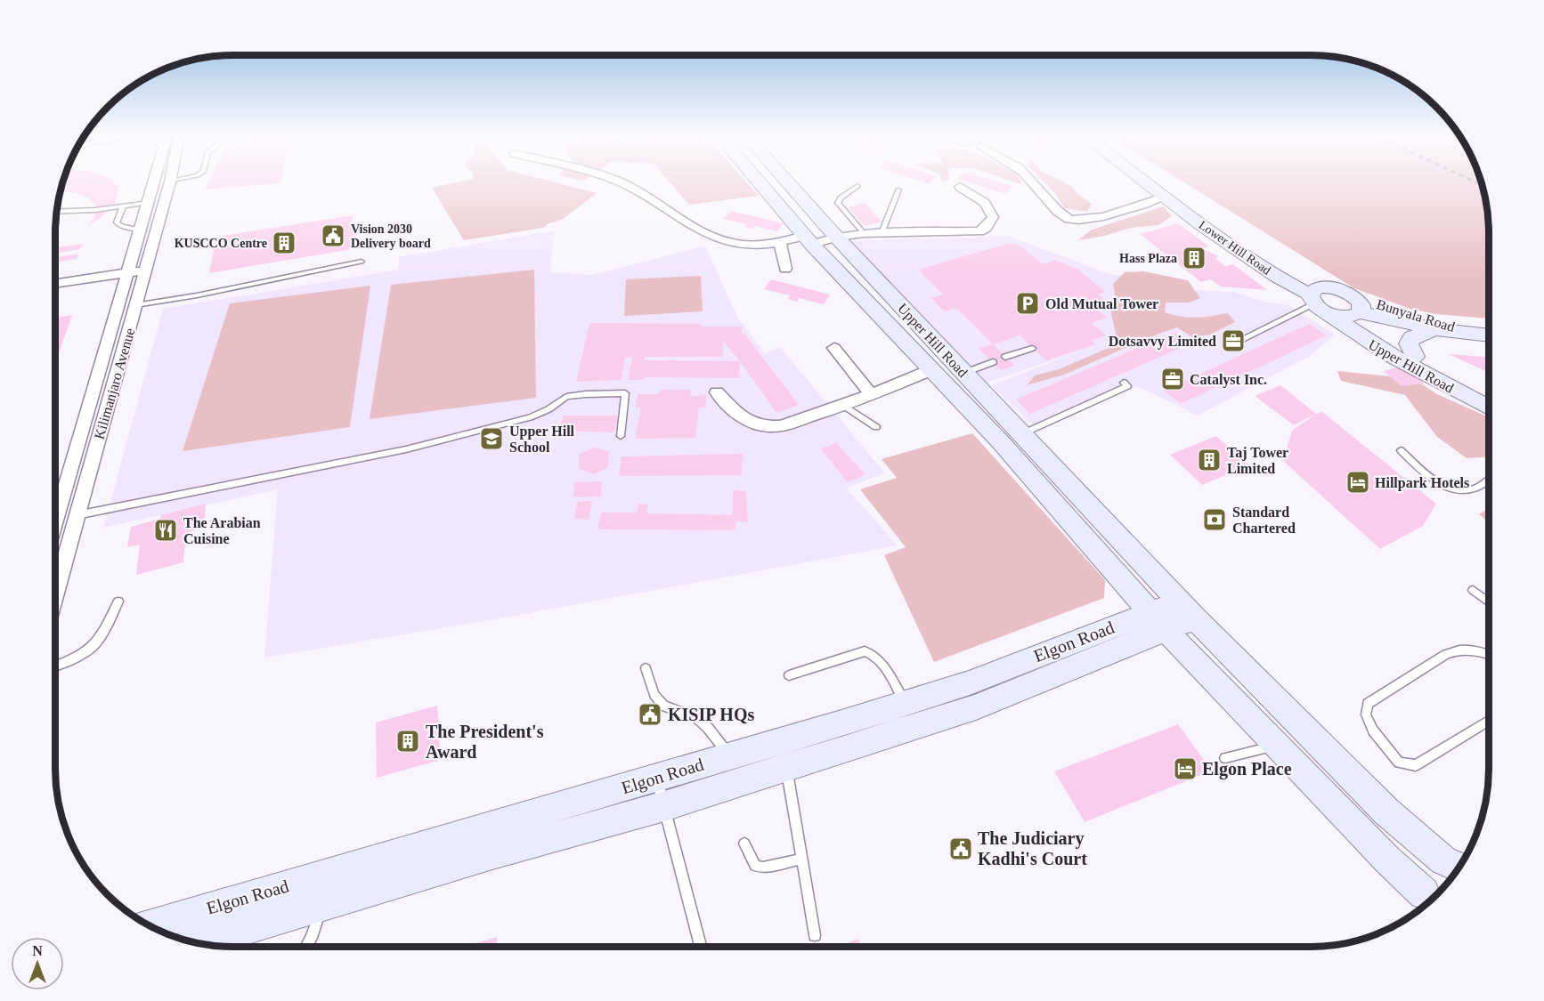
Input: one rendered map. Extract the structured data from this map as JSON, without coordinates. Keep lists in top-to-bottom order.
{
  "streets": {
    "street": [
      "Lower Hill Road",
      "Bunyala Road",
      "Upper Hill Road",
      "Kilimanjaro Avenue",
      "Elgon Road"
    ]
  },
  "crossings": [
    ["Lower Hill Road", "Upper Hill Road"],
    ["Bunyala Road", "Upper Hill Road"],
    ["Upper Hill Road", "Elgon Road"]
  ],
  "places": {
    "public building": ["Vision 2030 Delivery board", "KISIP HQs", "The Judiciary Kadhi's Court"],
    "building": [
      "KUSCCO Centre",
      "Hass Plaza",
      "Taj Tower Limited",
      "The President's Award"
    ],
    "parking": ["Old Mutual Tower"],
    "office": ["Dotsavvy Limited", "Catalyst Inc."],
    "school or university": ["Upper Hill School"],
    "hotel": ["Hillpark Hotels", "Elgon Place"],
    "bank": ["Standard Chartered"],
    "restaurant": ["The Arabian Cuisine"]
  },
  "north": "top"
}
